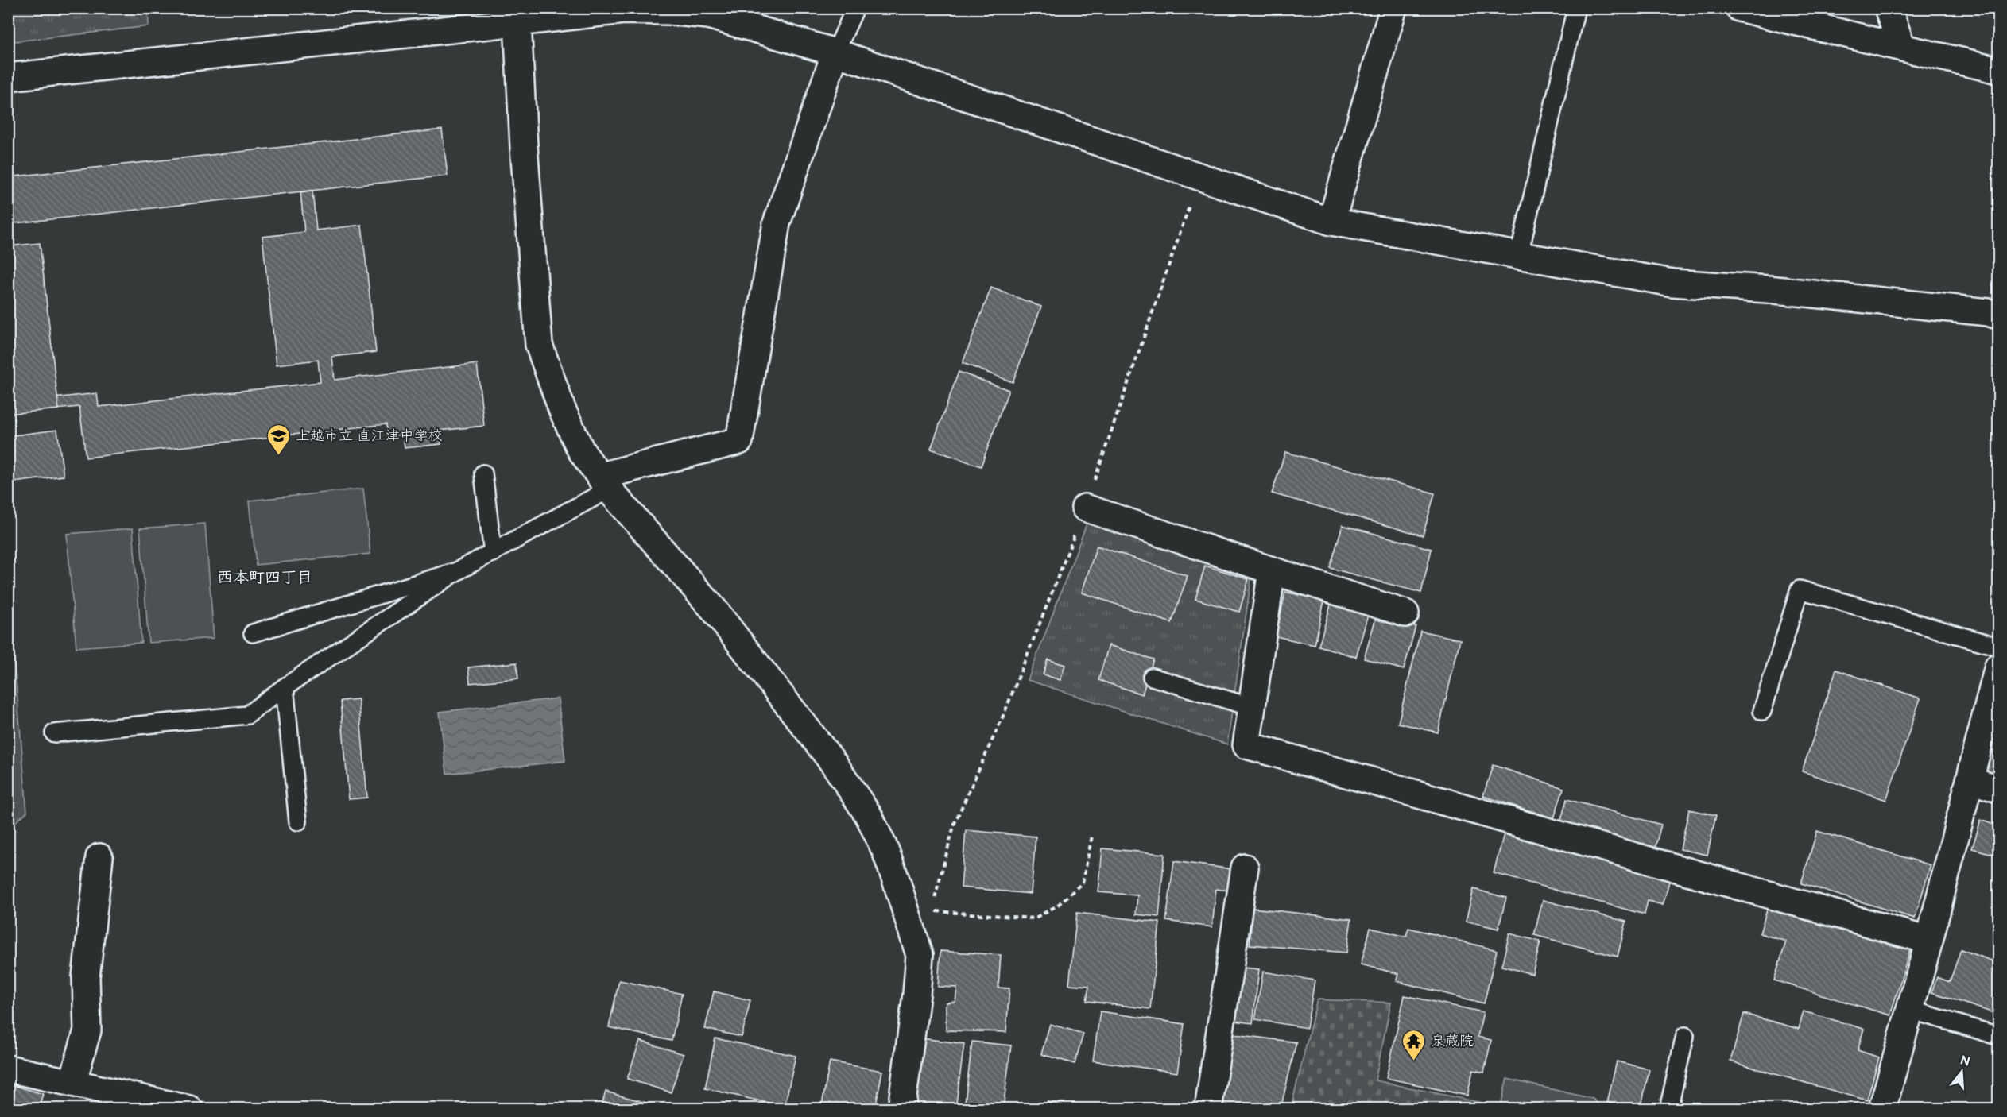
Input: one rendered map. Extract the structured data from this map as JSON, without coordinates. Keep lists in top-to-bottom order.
{
  "districts": ["西本町四丁目"],
  "places": {
    "school or university": ["上越市立 直江津中学校"],
    "temple": ["泉蔵院"]
  },
  "north": "top"
}
